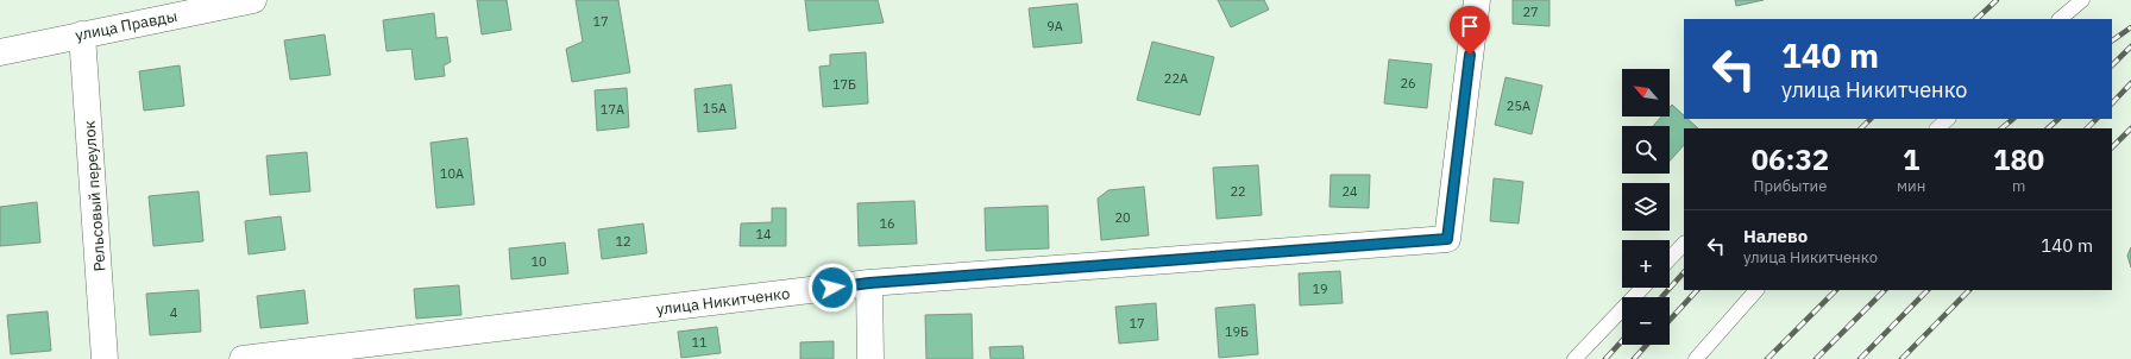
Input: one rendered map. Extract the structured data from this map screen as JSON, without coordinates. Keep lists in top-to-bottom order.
{
  "streets": {
    "street": ["улица Правды", "Рельсовый переулок", "улица Никитченко"]
  },
  "crossings": [
    ["улица Правды", "Рельсовый переулок"]
  ],
  "house_numbers": [
    "27",
    "17",
    "9А",
    "22А",
    "26",
    "17Б",
    "25А",
    "15А",
    "17А",
    "10А",
    "22",
    "24",
    "20",
    "16",
    "14",
    "12",
    "10",
    "19",
    "4",
    "17",
    "19Б",
    "11"
  ],
  "north": "top left",
  "page": {
    "turn": ["140 m", "улица Никитченко"],
    "map_buttons": ["+", "−"],
    "eta": [
      "06:32",
      "Прибытие",
      "1",
      "мин",
      "180",
      "m"
    ],
    "list": [
      {
        "name": "Налево",
        "note": "улица Никитченко",
        "value": "140 m"
      }
    ]
  }
}
